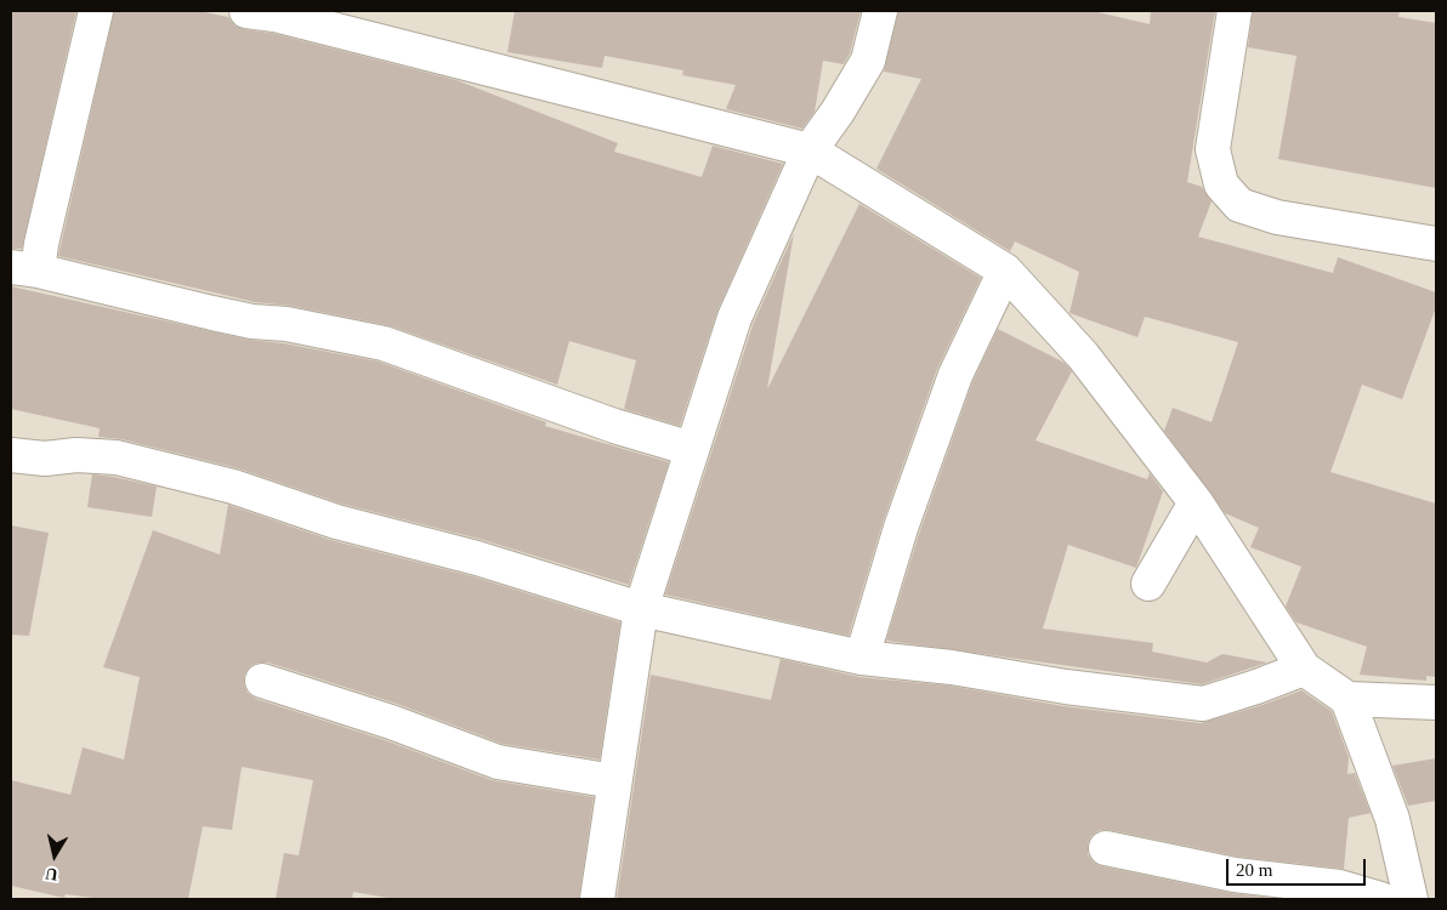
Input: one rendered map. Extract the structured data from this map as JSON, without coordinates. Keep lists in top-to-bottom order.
{
  "scale_bar": "20 m",
  "north": "bottom"
}
